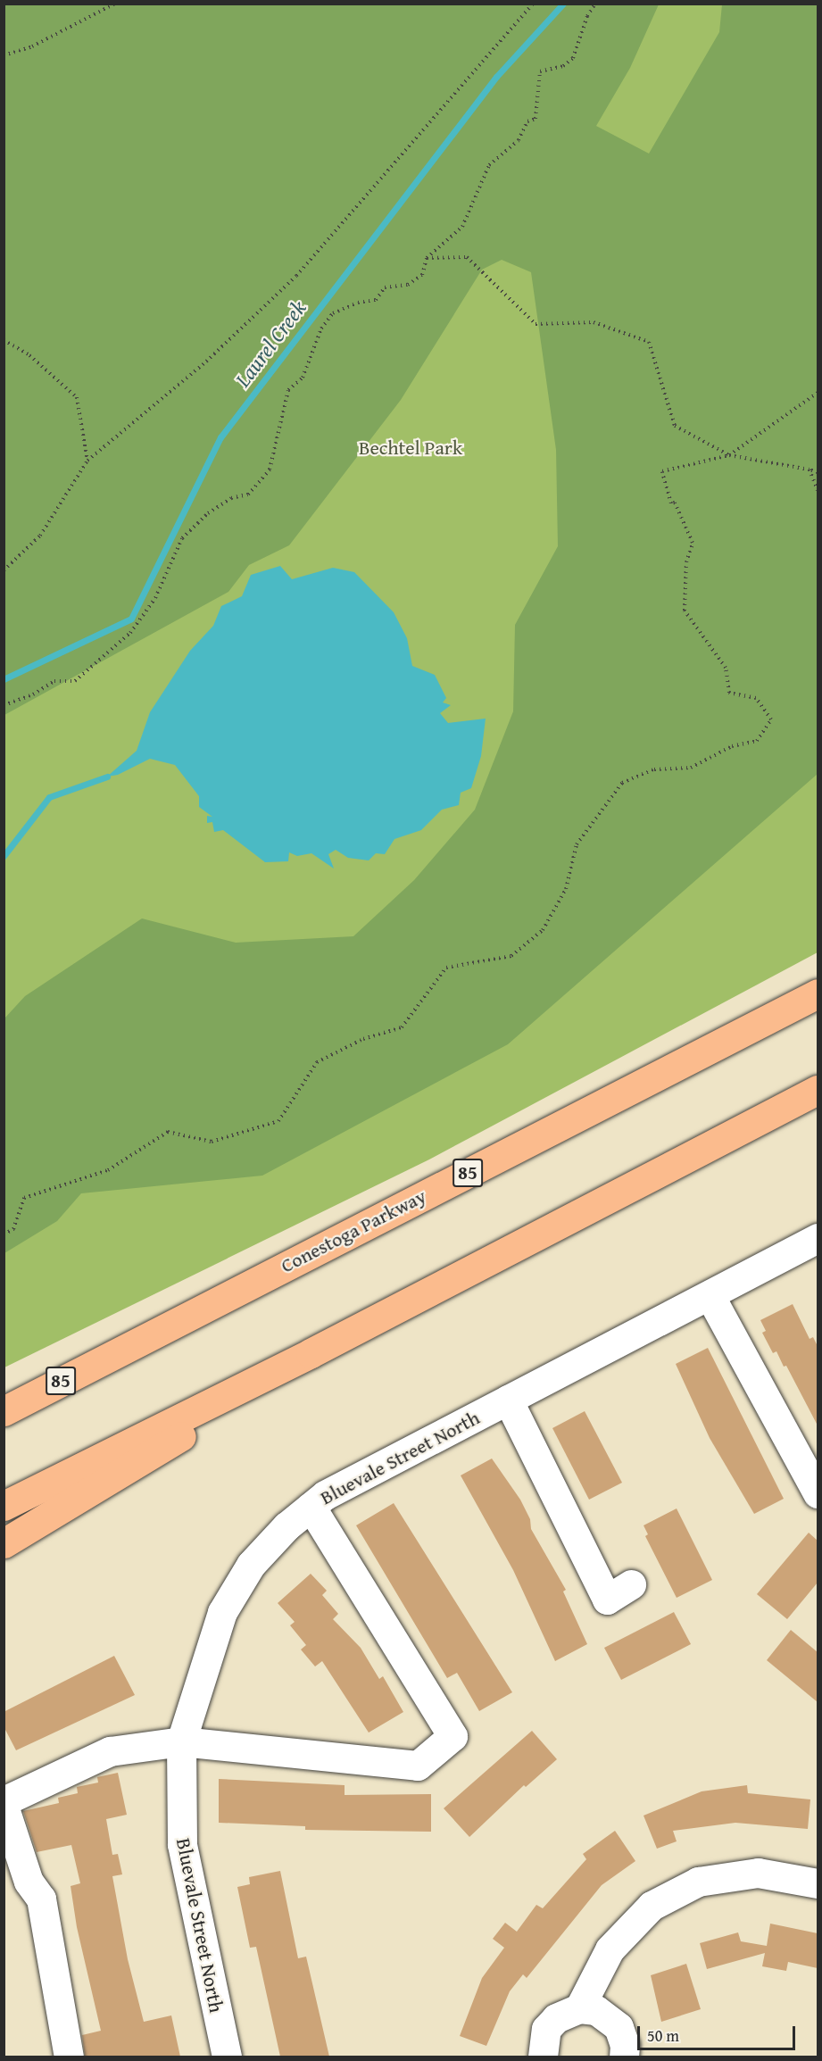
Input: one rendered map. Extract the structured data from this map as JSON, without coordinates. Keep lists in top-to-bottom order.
{
  "streets": {
    "highway": ["85", "Conestoga Parkway"],
    "street": ["Bluevale Street North"]
  },
  "water": ["Laurel Creek"],
  "parks": ["Bechtel Park"],
  "scale_bar": "50 m"
}
